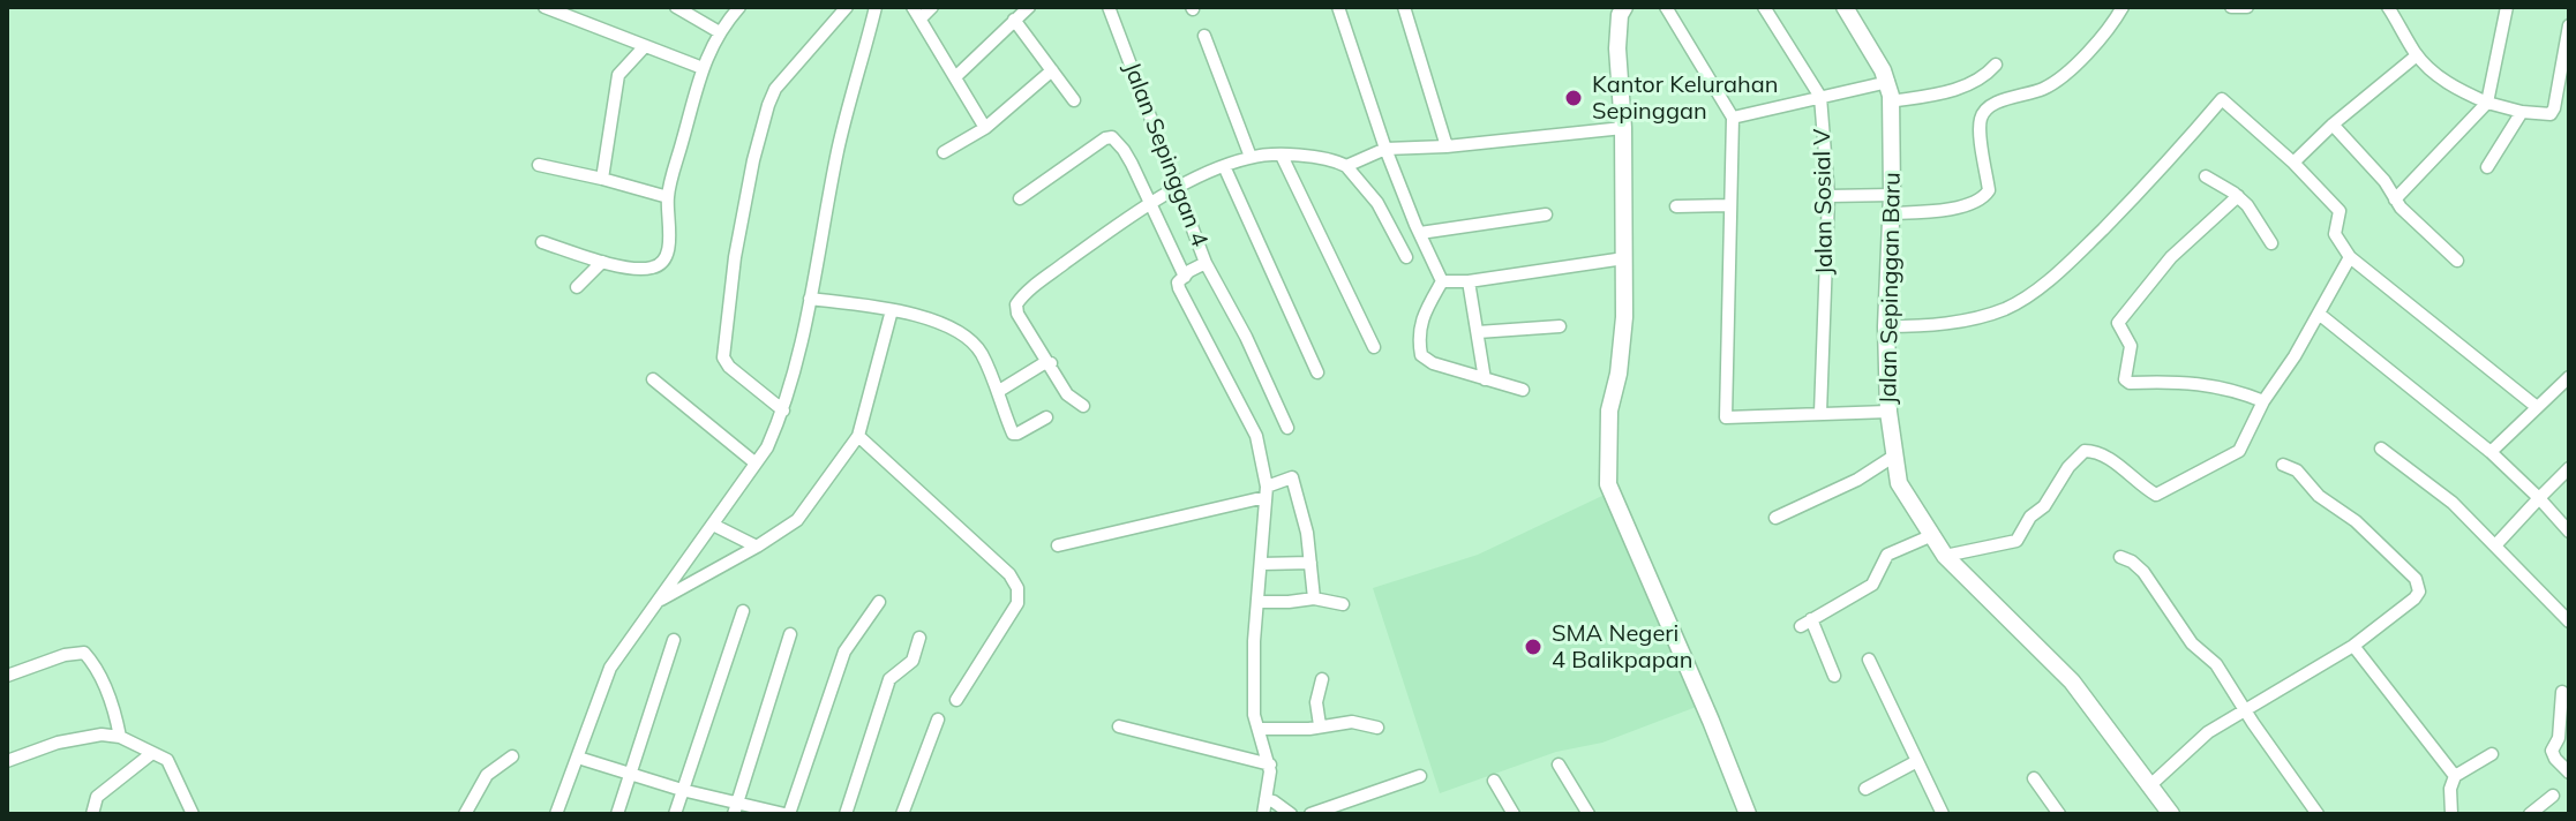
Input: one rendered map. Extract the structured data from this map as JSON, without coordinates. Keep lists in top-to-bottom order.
{
  "streets": {
    "street": ["Jalan Sepinggan 4", "Jalan Sosial V", "Jalan Sepinggan Baru"]
  },
  "places": ["Kantor Kelurahan Sepinggan", "SMA Negeri 4 Balikpapan"]
}
